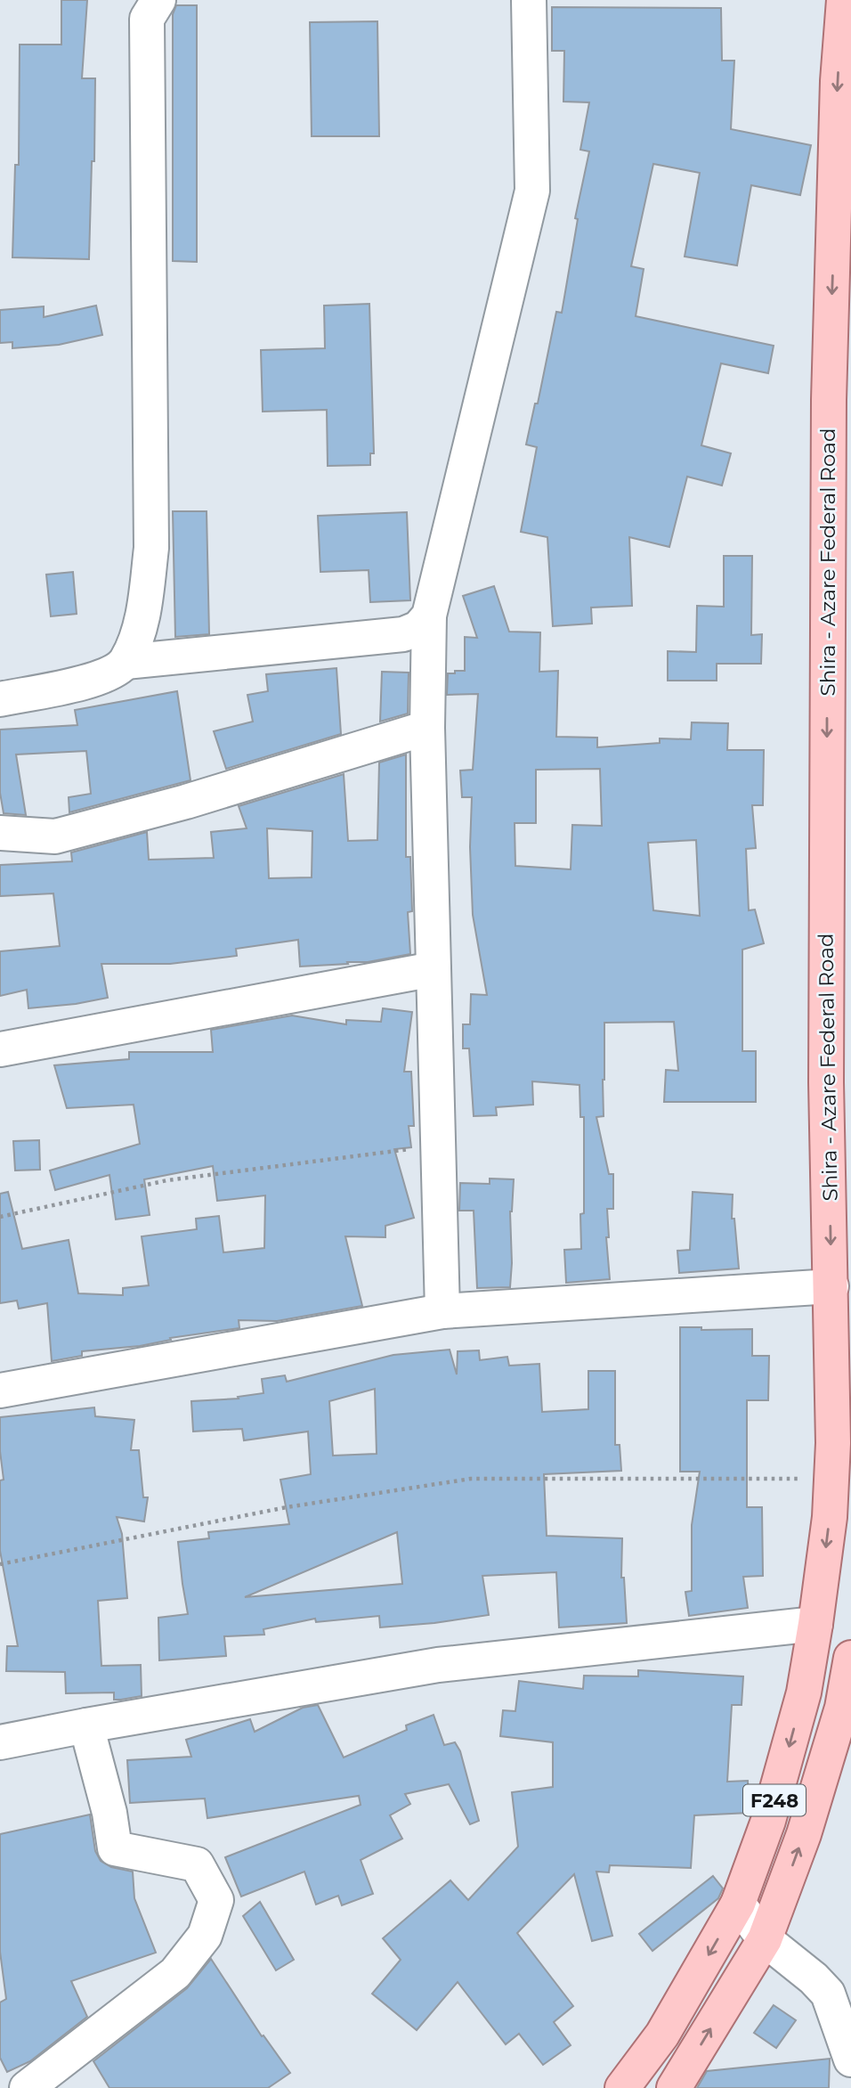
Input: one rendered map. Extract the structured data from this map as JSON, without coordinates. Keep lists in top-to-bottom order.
{
  "streets": {
    "main road": ["Shira - Azare Federal Road", "F248"]
  },
  "one_way": ["Shira - Azare Federal Road"]
}
